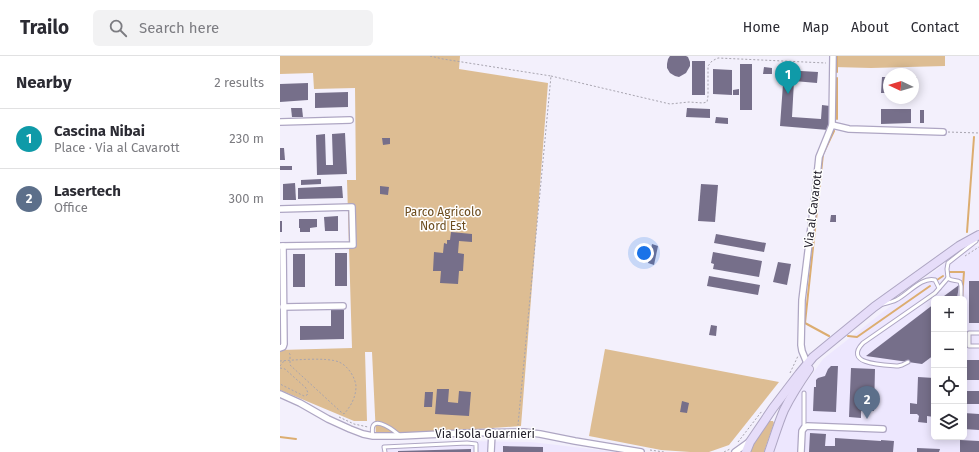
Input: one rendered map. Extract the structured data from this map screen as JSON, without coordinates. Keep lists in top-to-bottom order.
{
  "streets": {
    "street": ["Via al Cavarott", "Via Isola Guarnieri"]
  },
  "parks": ["Parco Agricolo Nord Est"],
  "north": "left",
  "page": {
    "header": "Trailo",
    "search": "Search here",
    "nav": [
      "Home",
      "Map",
      "About",
      "Contact"
    ],
    "heading": ["Nearby", "2 results"],
    "pins": ["1", "2"],
    "list": [
      {
        "mark": "1",
        "name": "Cascina Nibai",
        "note": "Place · Via al Cavarott",
        "value": "230 m"
      },
      {
        "mark": "2",
        "name": "Lasertech",
        "note": "Office",
        "value": "300 m"
      }
    ],
    "map_buttons": ["+", "−"]
  }
}
